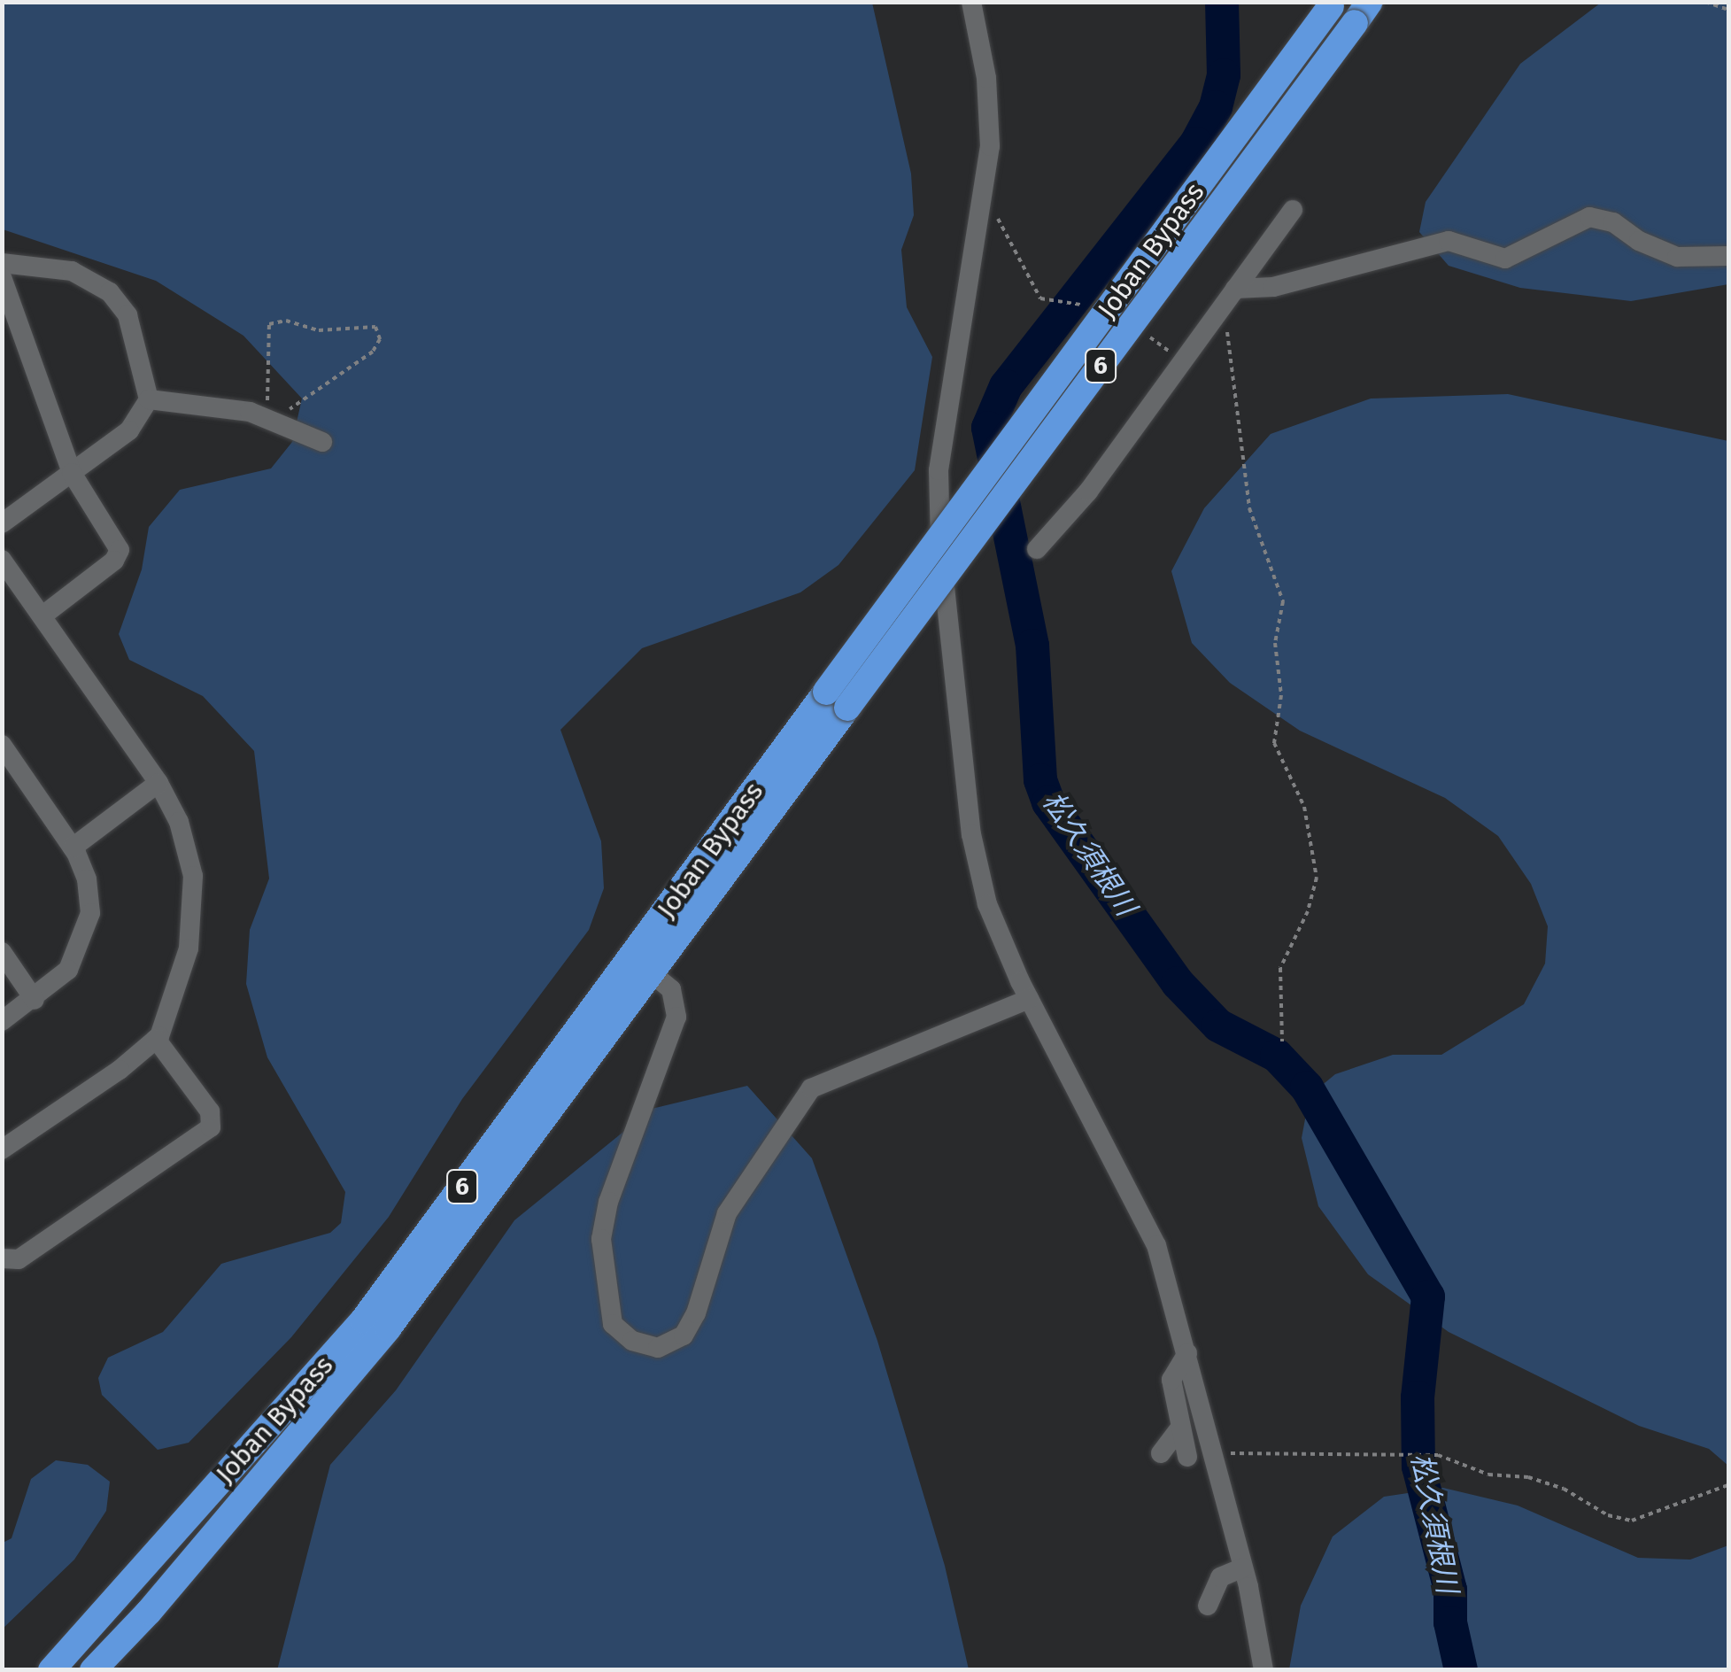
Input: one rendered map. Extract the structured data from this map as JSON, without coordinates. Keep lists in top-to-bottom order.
{
  "streets": {
    "highway": ["Joban Bypass", "6"]
  },
  "water": ["松久須根川"]
}
